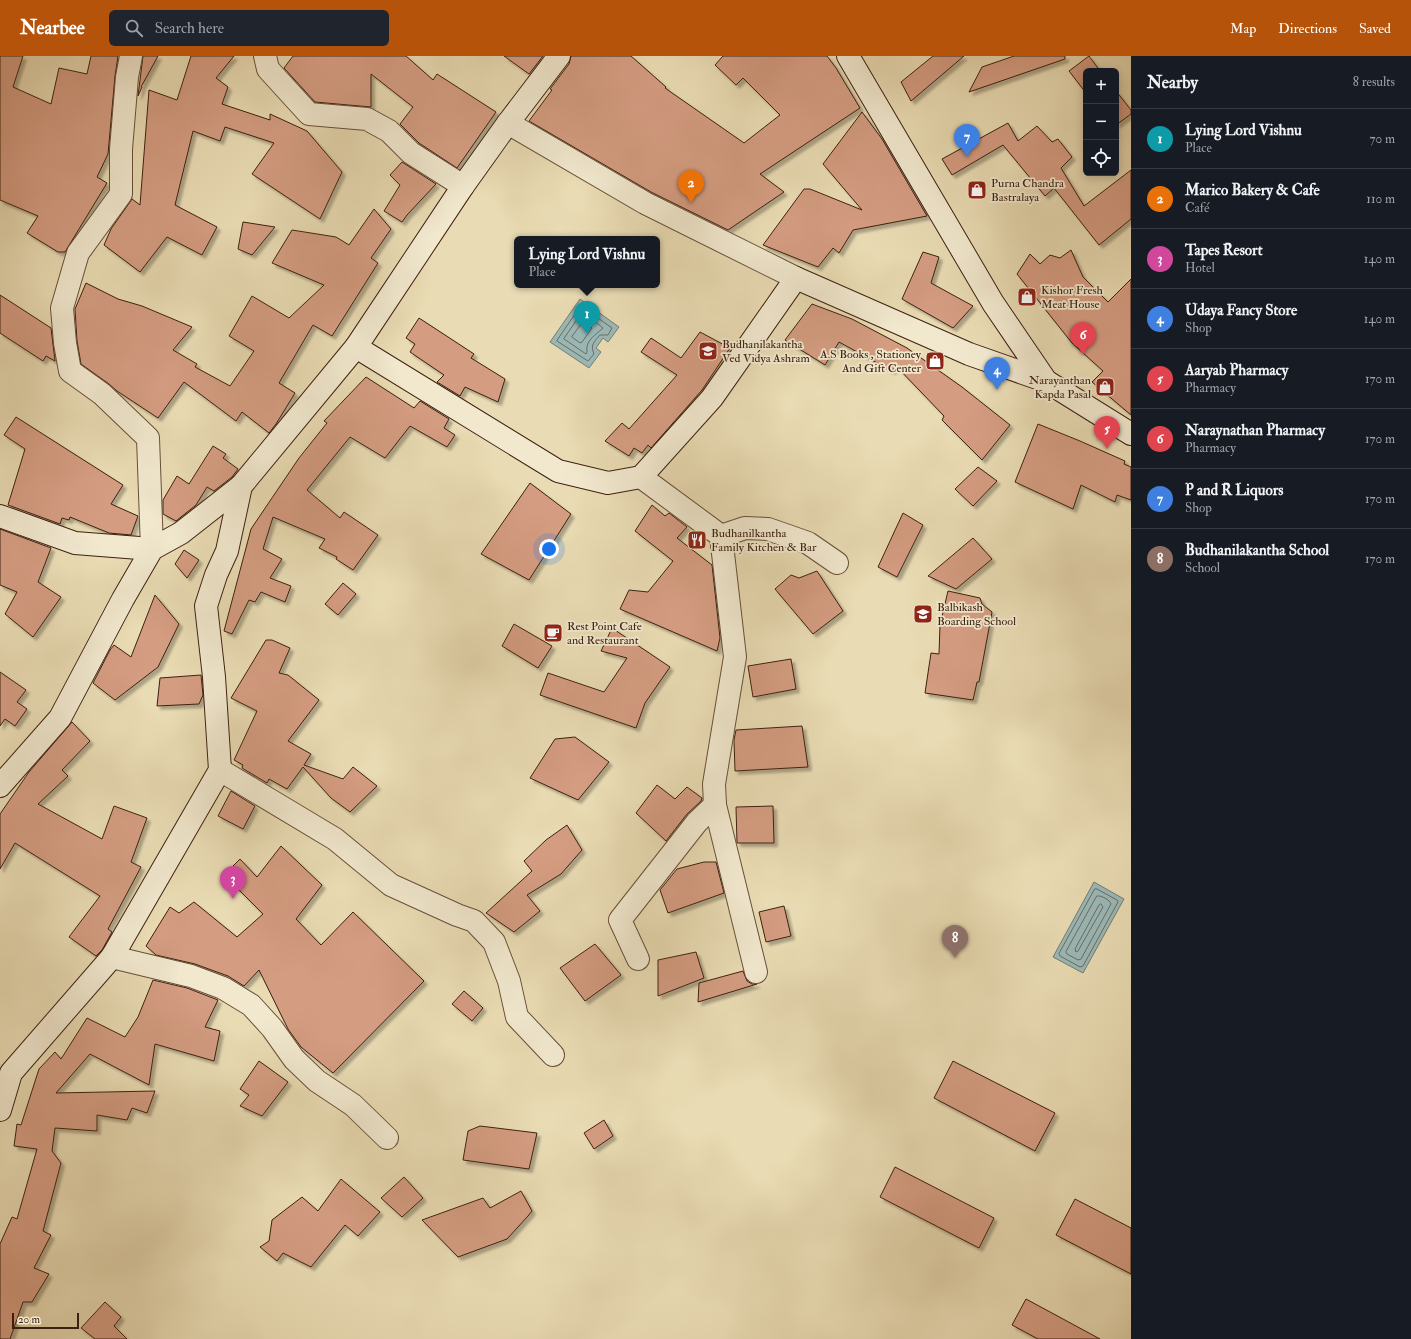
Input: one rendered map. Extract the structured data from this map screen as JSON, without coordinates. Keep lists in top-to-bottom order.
{
  "places": {
    "shop": [
      "Purna Chandra Bastralaya",
      "Kishor Fresh Meat House",
      "A.S Books , Stationey And Gift Center",
      "Narayanthan Kapda Pasal"
    ],
    "school or university": ["Budhanilakantha Ved Vidya Ashram", "Balbikash Boarding School"],
    "restaurant": ["Budhanilkantha Family Kitchen & Bar"],
    "cafe": ["Rest Point Cafe and Restaurant"]
  },
  "scale_bar": "20 m",
  "page": {
    "header": "Nearbee",
    "search": "Search here",
    "nav": ["Map", "Directions", "Saved"],
    "heading": ["Nearby", "8 results"],
    "map_buttons": ["+", "−"],
    "list": [
      {
        "mark": "1",
        "name": "Lying Lord Vishnu",
        "note": "Place",
        "value": "70 m"
      },
      {
        "mark": "2",
        "name": "Marico Bakery & Cafe",
        "note": "Café",
        "value": "110 m"
      },
      {
        "mark": "3",
        "name": "Tapes Resort",
        "note": "Hotel",
        "value": "140 m"
      },
      {
        "mark": "4",
        "name": "Udaya Fancy Store",
        "note": "Shop",
        "value": "140 m"
      },
      {
        "mark": "5",
        "name": "Aaryab Pharmacy",
        "note": "Pharmacy",
        "value": "170 m"
      },
      {
        "mark": "6",
        "name": "Naraynathan Pharmacy",
        "note": "Pharmacy",
        "value": "170 m"
      },
      {
        "mark": "7",
        "name": "P and R Liquors",
        "note": "Shop",
        "value": "170 m"
      },
      {
        "mark": "8",
        "name": "Budhanilakantha School",
        "note": "School",
        "value": "170 m"
      }
    ],
    "pins": [
      "7",
      "2",
      "1",
      "6",
      "4",
      "5",
      "3",
      "8"
    ],
    "popup": ["Lying Lord Vishnu", "Place"],
    "scale": "20 m"
  }
}
